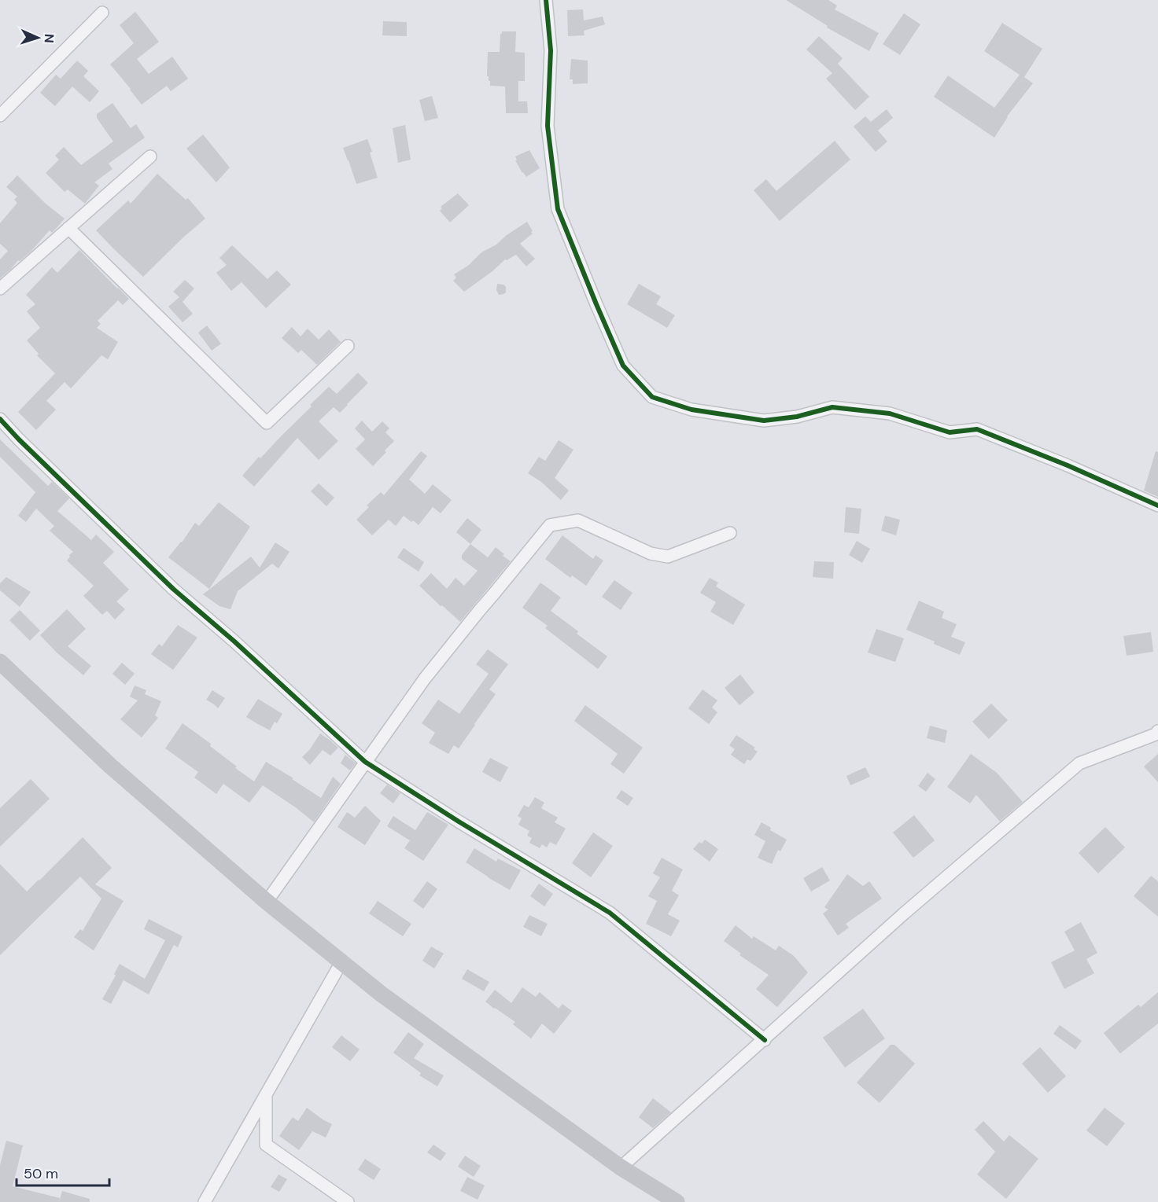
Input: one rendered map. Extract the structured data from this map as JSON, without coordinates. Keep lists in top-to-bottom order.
{
  "scale_bar": "50 m",
  "north": "right"
}
